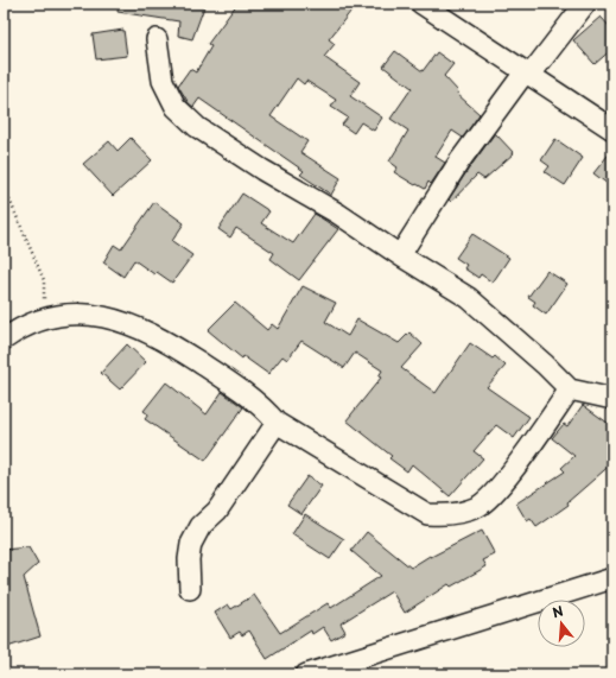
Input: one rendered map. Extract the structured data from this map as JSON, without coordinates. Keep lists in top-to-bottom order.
{
  "north": "top"
}
